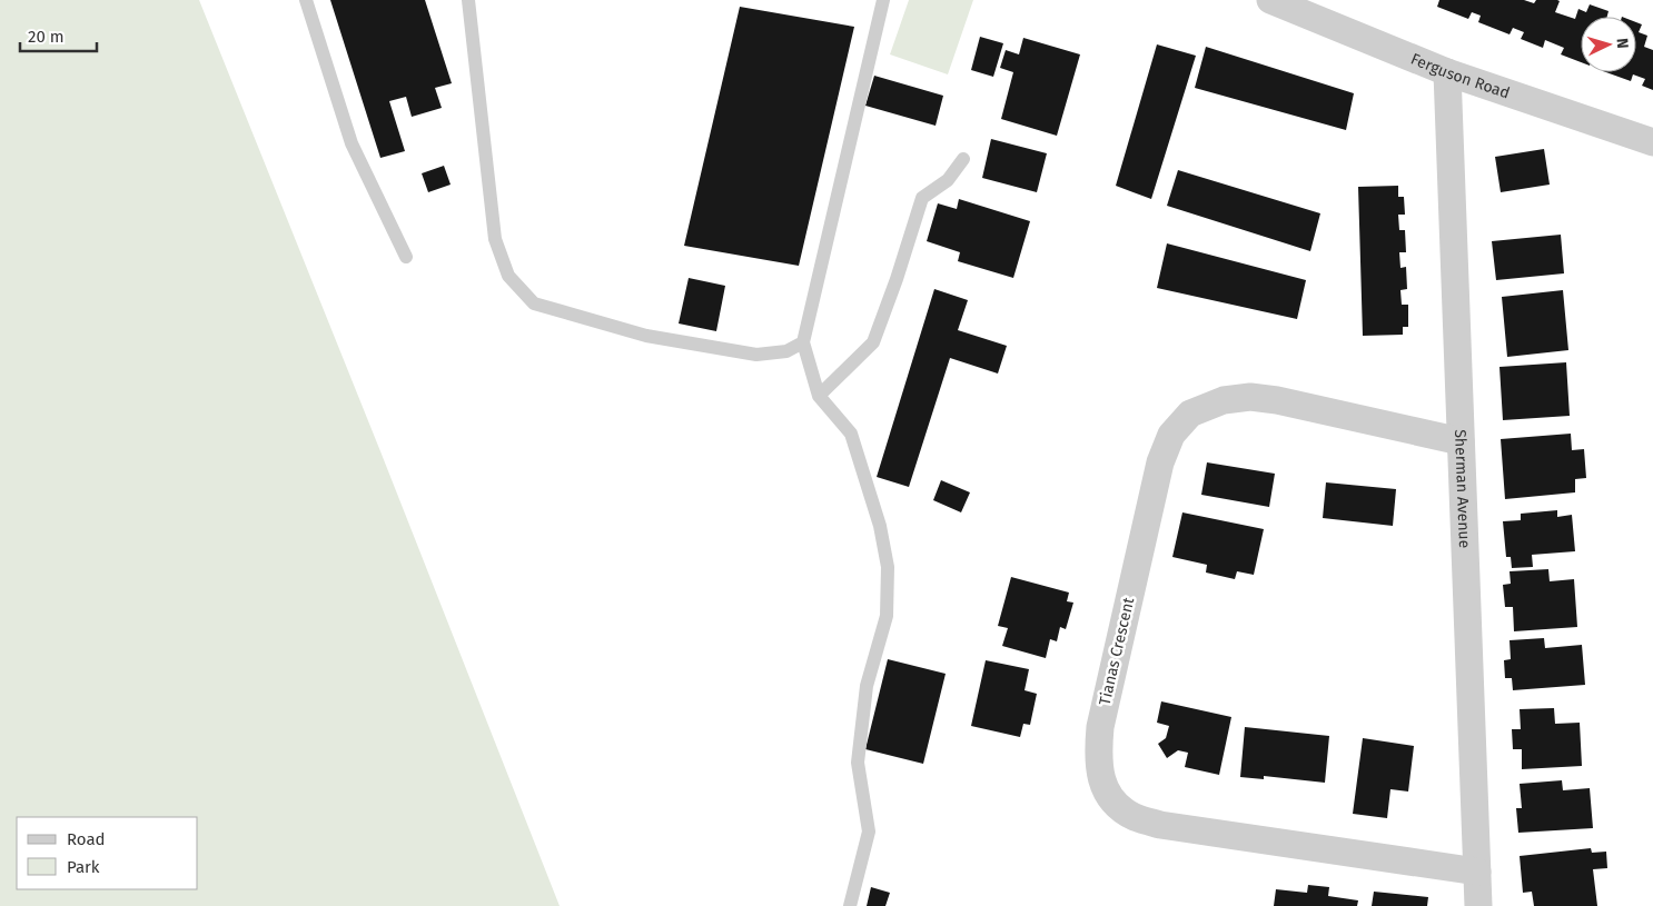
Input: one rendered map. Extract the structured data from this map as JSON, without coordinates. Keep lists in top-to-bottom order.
{
  "streets": {
    "street": ["Ferguson Road", "Sherman Avenue", "Tianas Crescent"]
  },
  "crossings": [
    ["Ferguson Road", "Sherman Avenue"],
    ["Sherman Avenue", "Tianas Crescent"]
  ],
  "legend": ["Road", "Park"],
  "scale_bar": "20 m",
  "north": "right"
}
